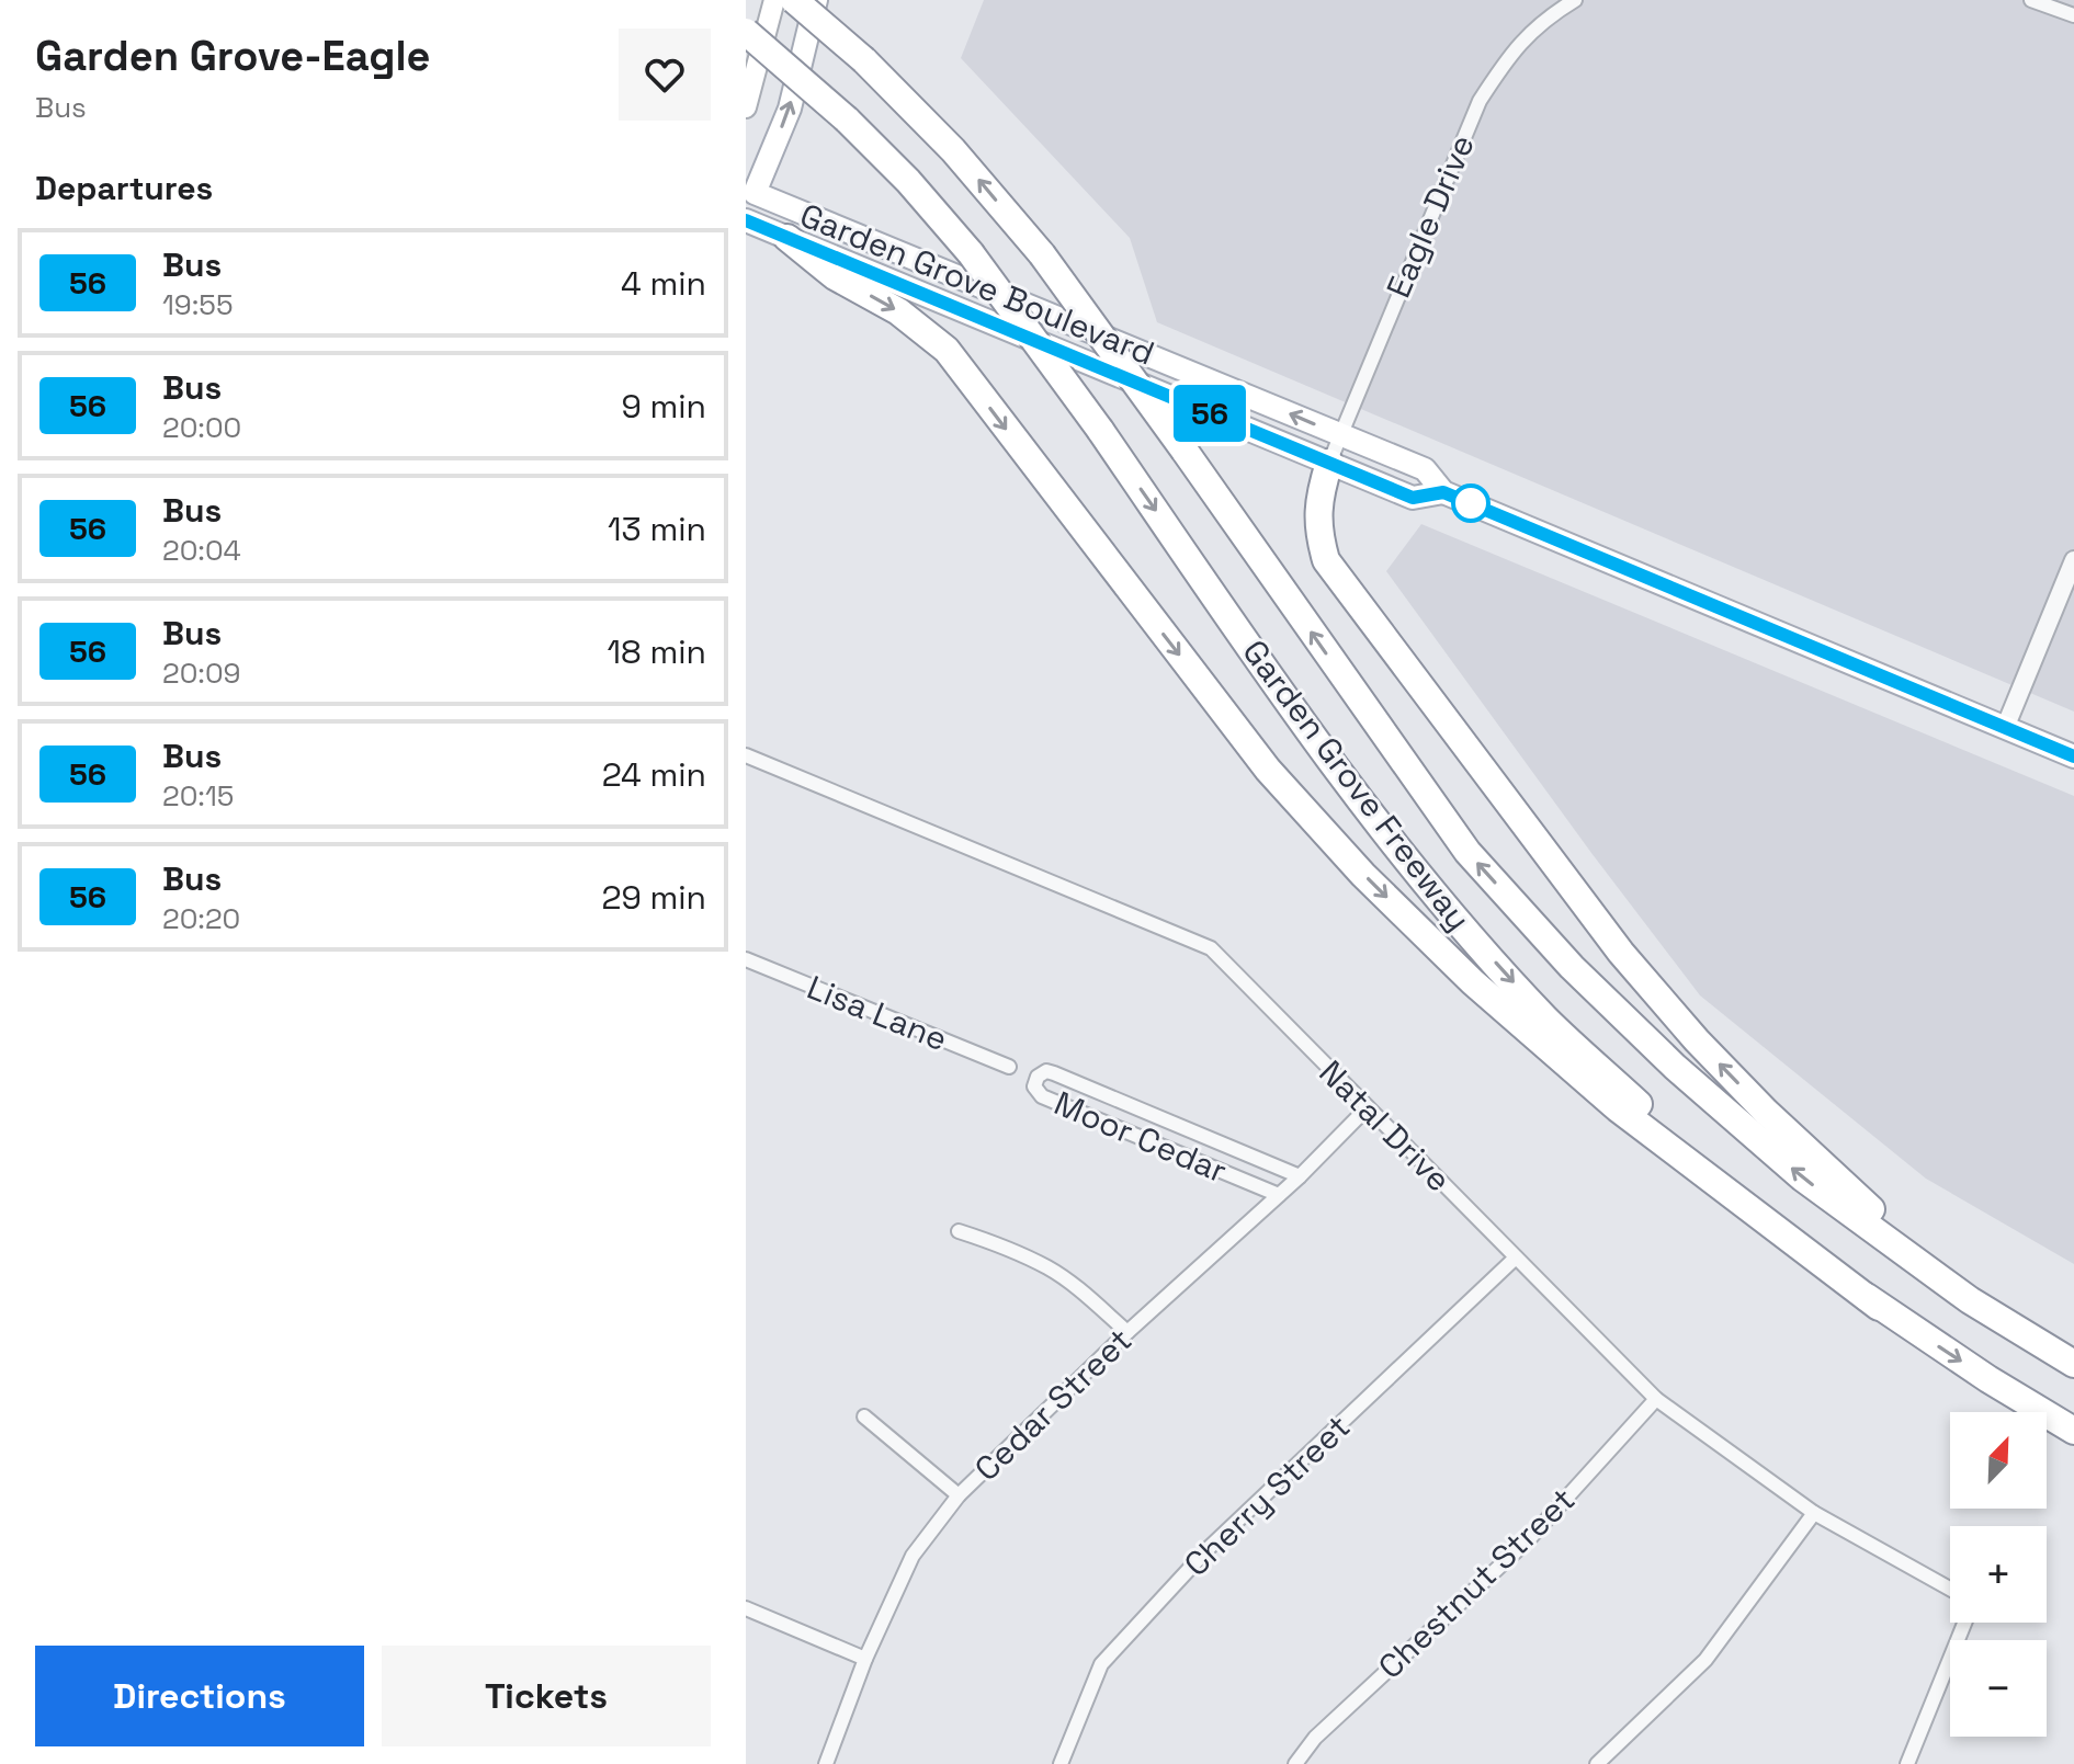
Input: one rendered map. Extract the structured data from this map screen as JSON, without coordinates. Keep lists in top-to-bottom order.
{
  "streets": {
    "highway": ["Garden Grove Freeway"],
    "main road": ["Garden Grove Boulevard"],
    "street": [
      "Eagle Drive",
      "Lisa Lane",
      "Natal Drive",
      "Moor Cedar",
      "Cedar Street",
      "Cherry Street",
      "Chestnut Street"
    ]
  },
  "crossings": [
    ["Eagle Drive", "Garden Grove Boulevard"],
    ["Natal Drive", "Cedar Street"],
    ["Natal Drive", "Cherry Street"],
    ["Natal Drive", "Chestnut Street"],
    ["Moor Cedar", "Cedar Street"]
  ],
  "lines": ["bus line 56"],
  "north": "top right",
  "page": {
    "heading": [
      ["Garden Grove-Eagle", "Bus"],
      "Departures"
    ],
    "on_map": "56",
    "list": [
      {
        "mark": "56",
        "name": "Bus",
        "note": "19:55",
        "value": "4 min"
      },
      {
        "mark": "56",
        "name": "Bus",
        "note": "20:00",
        "value": "9 min"
      },
      {
        "mark": "56",
        "name": "Bus",
        "note": "20:04",
        "value": "13 min"
      },
      {
        "mark": "56",
        "name": "Bus",
        "note": "20:09",
        "value": "18 min"
      },
      {
        "mark": "56",
        "name": "Bus",
        "note": "20:15",
        "value": "24 min"
      },
      {
        "mark": "56",
        "name": "Bus",
        "note": "20:20",
        "value": "29 min"
      }
    ],
    "map_buttons": ["+", "−"],
    "buttons": ["Directions", "Tickets"]
  }
}
